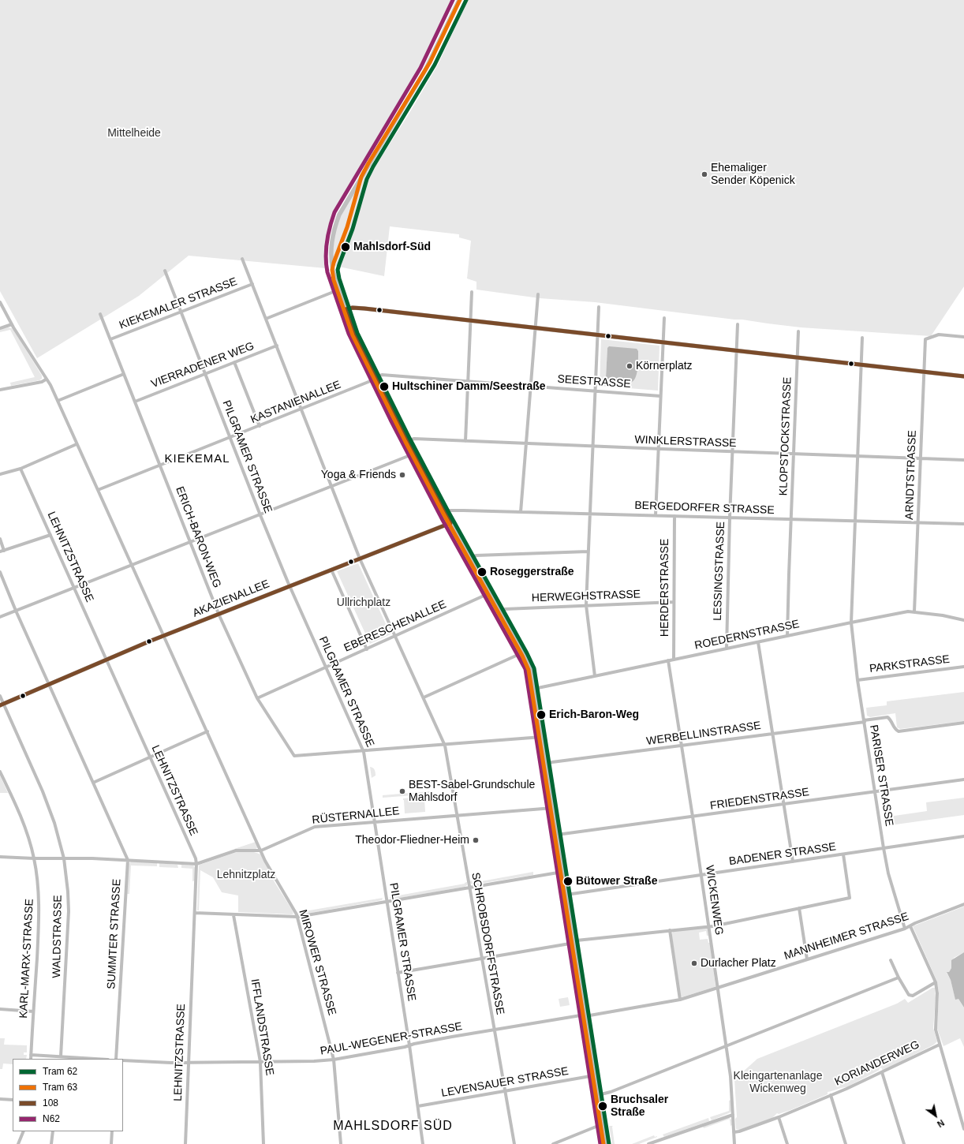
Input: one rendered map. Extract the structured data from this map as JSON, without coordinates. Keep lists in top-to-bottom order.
{
  "streets": {
    "main road": ["AKAZIENALLEE"],
    "street": [
      "KIEKEMALER STRASSE",
      "VIERRADENER WEG",
      "SEESTRASSE",
      "KASTANIENALLEE",
      "KLOPSTOCKSTRASSE",
      "WINKLERSTRASSE",
      "PILGRAMER STRASSE",
      "ARNDTSTRASSE",
      "BERGEDORFER STRASSE",
      "ERICH-BARON-WEG",
      "LEHNITZSTRASSE",
      "LESSINGSTRASSE",
      "HERDERSTRASSE",
      "HERWEGHSTRASSE",
      "EBERESCHENALLEE",
      "ROEDERNSTRASSE",
      "PARKSTRASSE",
      "WERBELLINSTRASSE",
      "PARISER STRASSE",
      "FRIEDENSTRASSE",
      "RÜSTERNALLEE",
      "BADENER STRASSE",
      "WICKENWEG",
      "SUMMTER STRASSE",
      "WALDSTRASSE",
      "MANNHEIMER STRASSE",
      "SCHROBSDORFFSTRASSE",
      "KARL-MARX-STRASSE",
      "MIROWER STRASSE",
      "IFFLANDSTRASSE",
      "PAUL-WEGENER-STRASSE",
      "KORIANDERWEG",
      "LEVENSAUER STRASSE"
    ]
  },
  "crossings": [
    ["KIEKEMALER STRASSE", "PILGRAMER STRASSE"],
    ["KIEKEMALER STRASSE", "ERICH-BARON-WEG"],
    ["KIEKEMALER STRASSE", "SCHROBSDORFFSTRASSE"],
    ["VIERRADENER WEG", "PILGRAMER STRASSE"],
    ["VIERRADENER WEG", "ERICH-BARON-WEG"],
    ["VIERRADENER WEG", "SCHROBSDORFFSTRASSE"],
    ["SEESTRASSE", "KASTANIENALLEE"],
    ["KASTANIENALLEE", "PILGRAMER STRASSE"],
    ["KASTANIENALLEE", "ERICH-BARON-WEG"],
    ["KASTANIENALLEE", "SCHROBSDORFFSTRASSE"],
    ["KASTANIENALLEE", "MIROWER STRASSE"],
    ["KLOPSTOCKSTRASSE", "WINKLERSTRASSE"],
    ["KLOPSTOCKSTRASSE", "BERGEDORFER STRASSE"],
    ["KLOPSTOCKSTRASSE", "ROEDERNSTRASSE"],
    ["WINKLERSTRASSE", "ARNDTSTRASSE"],
    ["WINKLERSTRASSE", "LESSINGSTRASSE"],
    ["WINKLERSTRASSE", "PARISER STRASSE"],
    ["PILGRAMER STRASSE", "ERICH-BARON-WEG"],
    ["PILGRAMER STRASSE", "AKAZIENALLEE"],
    ["PILGRAMER STRASSE", "EBERESCHENALLEE"],
    ["PILGRAMER STRASSE", "RÜSTERNALLEE"],
    ["PILGRAMER STRASSE", "PAUL-WEGENER-STRASSE"],
    ["PILGRAMER STRASSE", "LEVENSAUER STRASSE"],
    ["ARNDTSTRASSE", "BERGEDORFER STRASSE"],
    ["ARNDTSTRASSE", "ROEDERNSTRASSE"],
    ["BERGEDORFER STRASSE", "LESSINGSTRASSE"],
    ["BERGEDORFER STRASSE", "HERDERSTRASSE"],
    ["BERGEDORFER STRASSE", "PARISER STRASSE"],
    ["ERICH-BARON-WEG", "AKAZIENALLEE"],
    ["ERICH-BARON-WEG", "EBERESCHENALLEE"],
    ["ERICH-BARON-WEG", "SCHROBSDORFFSTRASSE"],
    ["LEHNITZSTRASSE", "AKAZIENALLEE"],
    ["LEHNITZSTRASSE", "RÜSTERNALLEE"],
    ["LEHNITZSTRASSE", "PAUL-WEGENER-STRASSE"],
    ["LESSINGSTRASSE", "ROEDERNSTRASSE"],
    ["HERDERSTRASSE", "HERWEGHSTRASSE"],
    ["HERDERSTRASSE", "ROEDERNSTRASSE"],
    ["AKAZIENALLEE", "SUMMTER STRASSE"],
    ["AKAZIENALLEE", "WALDSTRASSE"],
    ["AKAZIENALLEE", "SCHROBSDORFFSTRASSE"],
    ["AKAZIENALLEE", "MIROWER STRASSE"],
    ["EBERESCHENALLEE", "SCHROBSDORFFSTRASSE"],
    ["ROEDERNSTRASSE", "PARISER STRASSE"],
    ["ROEDERNSTRASSE", "WICKENWEG"],
    ["PARKSTRASSE", "PARISER STRASSE"],
    ["WERBELLINSTRASSE", "PARISER STRASSE"],
    ["WERBELLINSTRASSE", "WICKENWEG"],
    ["PARISER STRASSE", "FRIEDENSTRASSE"],
    ["PARISER STRASSE", "BADENER STRASSE"],
    ["PARISER STRASSE", "MANNHEIMER STRASSE"],
    ["FRIEDENSTRASSE", "WICKENWEG"],
    ["RÜSTERNALLEE", "SUMMTER STRASSE"],
    ["RÜSTERNALLEE", "WALDSTRASSE"],
    ["RÜSTERNALLEE", "SCHROBSDORFFSTRASSE"],
    ["RÜSTERNALLEE", "KARL-MARX-STRASSE"],
    ["RÜSTERNALLEE", "MIROWER STRASSE"],
    ["BADENER STRASSE", "WICKENWEG"],
    ["WICKENWEG", "MANNHEIMER STRASSE"],
    ["WICKENWEG", "KORIANDERWEG"],
    ["MANNHEIMER STRASSE", "PAUL-WEGENER-STRASSE"],
    ["SCHROBSDORFFSTRASSE", "PAUL-WEGENER-STRASSE"],
    ["SCHROBSDORFFSTRASSE", "LEVENSAUER STRASSE"],
    ["MIROWER STRASSE", "PAUL-WEGENER-STRASSE"],
    ["IFFLANDSTRASSE", "PAUL-WEGENER-STRASSE"]
  ],
  "districts": ["KIEKEMAL", "MAHLSDORF SÜD"],
  "parks": [
    "Mittelheide",
    "Ullrichplatz",
    "Lehnitzplatz",
    "Kleingartenanlage Wickenweg"
  ],
  "places": [
    "Ehemaliger Sender Köpenick",
    "Mahlsdorf-Süd",
    "Körnerplatz",
    "Hultschiner Damm/Seestraße",
    "Yoga & Friends",
    "Roseggerstraße",
    "Erich-Baron-Weg",
    "BEST-Sabel-Grundschule Mahlsdorf",
    "Theodor-Fliedner-Heim",
    "Bütower Straße",
    "Durlacher Platz",
    "Bruchsaler Straße"
  ],
  "lines": [
    "tram line 62",
    "tram line 63",
    "transit line N62",
    "transit line 108"
  ],
  "legend": [
    "Tram 62",
    "Tram 63",
    "108",
    "N62"
  ],
  "north": "bottom right"
}
